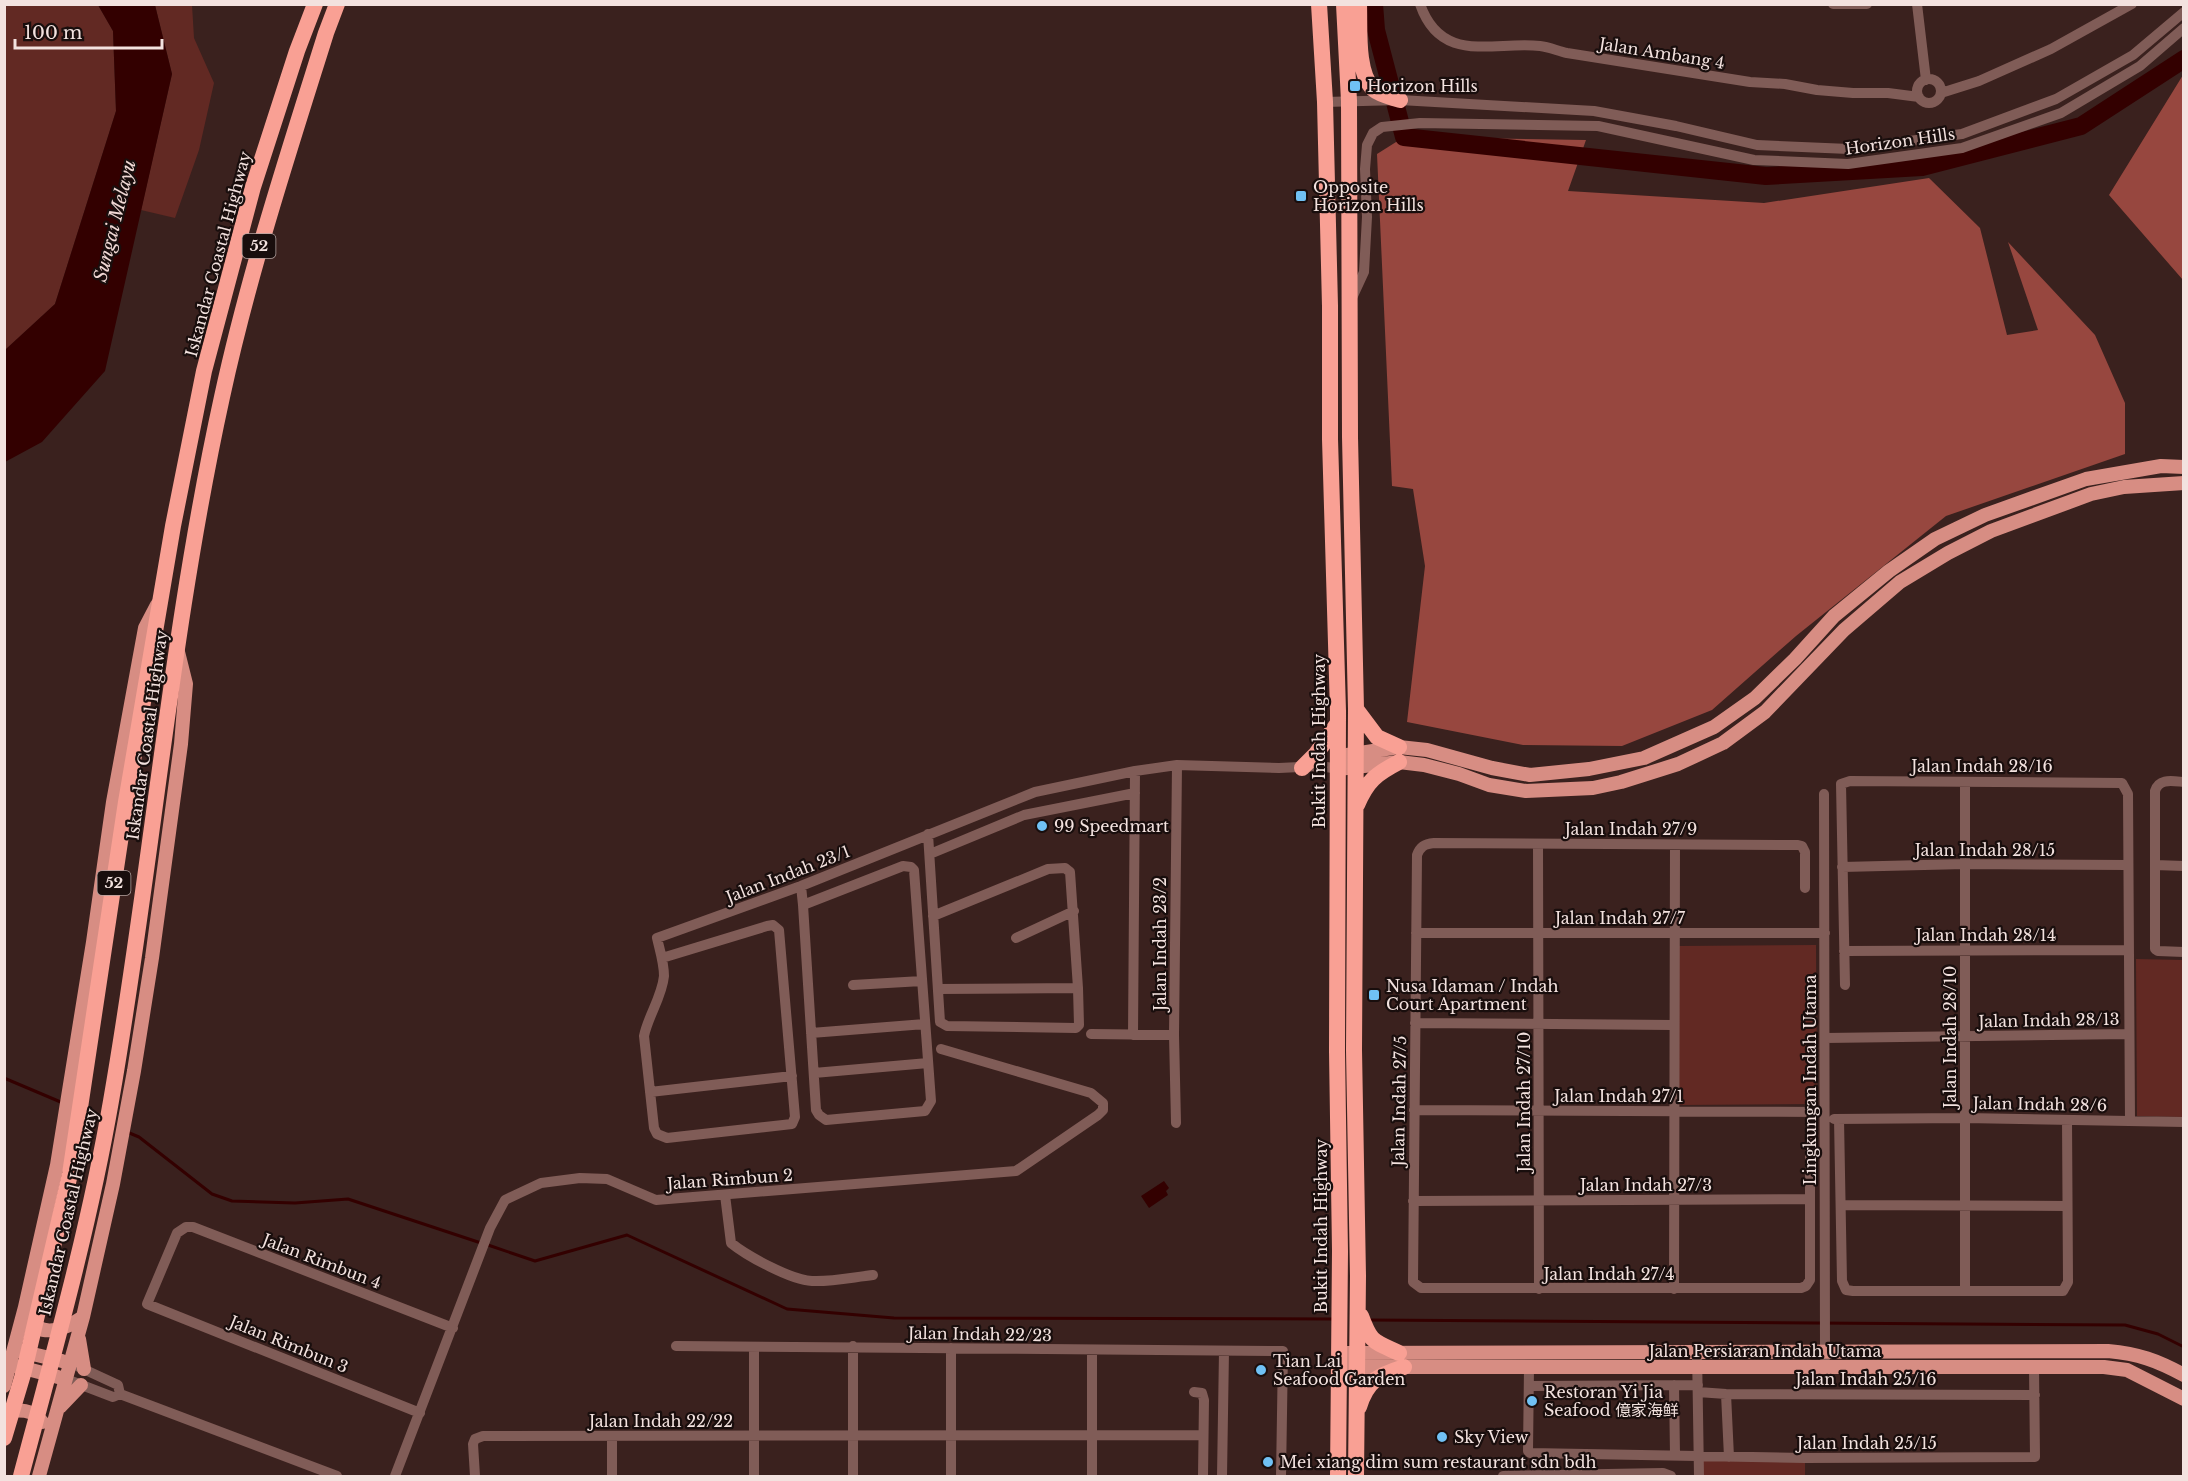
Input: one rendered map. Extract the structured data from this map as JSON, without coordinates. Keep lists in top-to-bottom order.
{
  "streets": {
    "highway": ["52", "Iskandar Coastal Highway", "Bukit Indah Highway"],
    "main road": ["Jalan Persiaran Indah Utama"],
    "street": [
      "Jalan Ambang 4",
      "Horizon Hills",
      "Jalan Indah 28/16",
      "Jalan Indah 27/9",
      "Jalan Indah 28/15",
      "Jalan Indah 23/1",
      "Jalan Indah 27/7",
      "Jalan Indah 28/14",
      "Jalan Indah 23/2",
      "Jalan Indah 28/13",
      "Jalan Indah 28/10",
      "Lingkungan Indah Utama",
      "Jalan Indah 27/1",
      "Jalan Indah 27/5",
      "Jalan Indah 27/10",
      "Jalan Indah 28/6",
      "Jalan Rimbun 2",
      "Jalan Indah 27/3",
      "Jalan Rimbun 4",
      "Jalan Indah 27/4",
      "Jalan Indah 22/23",
      "Jalan Rimbun 3",
      "Jalan Indah 25/16",
      "Jalan Indah 22/22",
      "Jalan Indah 25/15"
    ]
  },
  "crossings": [
    ["Horizon Hills", "Bukit Indah Highway"],
    ["Bukit Indah Highway", "Jalan Indah 23/1"],
    ["Bukit Indah Highway", "Jalan Persiaran Indah Utama"],
    ["Jalan Indah 28/16", "Jalan Indah 28/15"],
    ["Jalan Indah 28/16", "Jalan Indah 28/10"],
    ["Jalan Indah 27/9", "Jalan Indah 27/5"],
    ["Jalan Indah 27/9", "Jalan Indah 27/10"],
    ["Jalan Indah 28/15", "Jalan Indah 28/10"],
    ["Jalan Indah 23/1", "Jalan Indah 23/2"],
    ["Jalan Indah 27/7", "Lingkungan Indah Utama"],
    ["Jalan Indah 27/7", "Jalan Indah 27/5"],
    ["Jalan Indah 27/7", "Jalan Indah 27/10"],
    ["Jalan Indah 28/14", "Jalan Indah 28/10"],
    ["Jalan Indah 28/13", "Jalan Indah 28/10"],
    ["Jalan Indah 28/13", "Lingkungan Indah Utama"],
    ["Jalan Indah 28/10", "Jalan Indah 28/6"],
    ["Lingkungan Indah Utama", "Jalan Indah 27/1"],
    ["Lingkungan Indah Utama", "Jalan Indah 28/6"],
    ["Lingkungan Indah Utama", "Jalan Persiaran Indah Utama"],
    ["Jalan Indah 27/1", "Jalan Indah 27/5"],
    ["Jalan Indah 27/1", "Jalan Indah 27/10"],
    ["Jalan Indah 27/1", "Jalan Indah 28/6"],
    ["Jalan Indah 27/5", "Jalan Indah 27/3"],
    ["Jalan Indah 27/5", "Jalan Indah 27/4"],
    ["Jalan Indah 27/10", "Jalan Indah 27/3"],
    ["Jalan Indah 27/10", "Jalan Indah 27/4"],
    ["Jalan Rimbun 2", "Jalan Rimbun 4"],
    ["Jalan Rimbun 2", "Jalan Rimbun 3"],
    ["Jalan Indah 27/3", "Jalan Indah 27/4"],
    ["Jalan Rimbun 4", "Jalan Rimbun 3"],
    ["Jalan Indah 25/16", "Jalan Indah 25/15"]
  ],
  "water": ["Sungai Melayu"],
  "places": {
    "transit": ["Horizon Hills", "Opposite Horizon Hills", "Nusa Idaman / Indah Court Apartment"],
    "other": [
      "99 Speedmart",
      "Tian Lai Seafood Garden",
      "Restoran Yi Jia Seafood 億家海鲜",
      "Sky View",
      "Mei xiang dim sum restaurant sdn bdh"
    ]
  },
  "scale_bar": "100 m"
}
